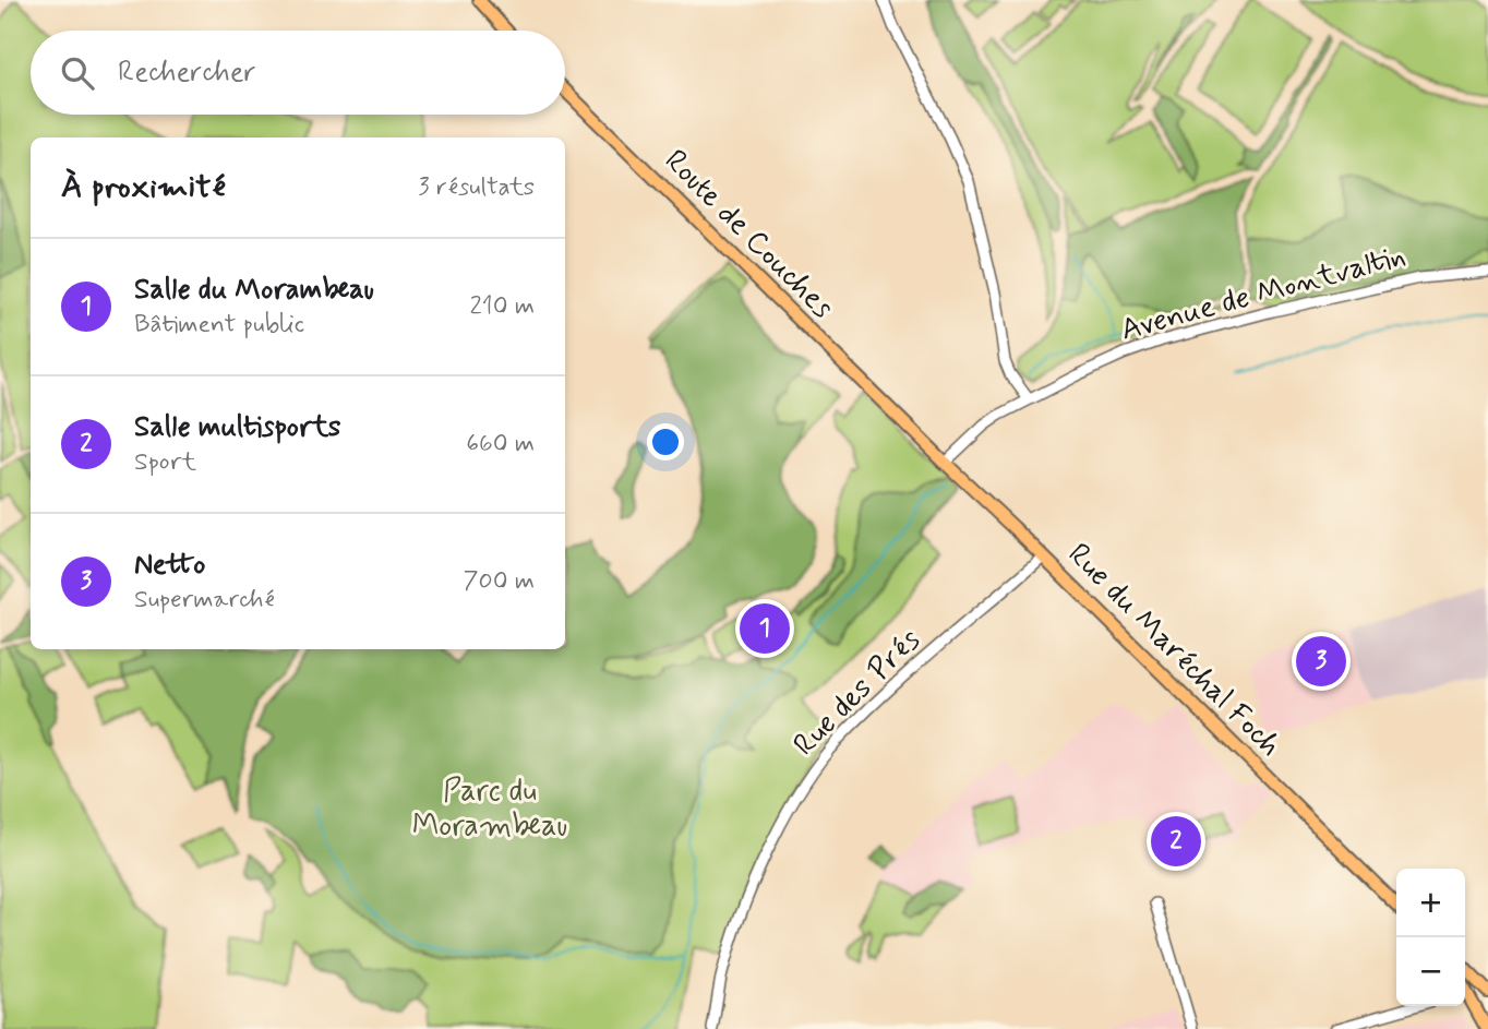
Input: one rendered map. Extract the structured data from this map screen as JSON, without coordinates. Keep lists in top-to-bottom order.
{
  "streets": {
    "main road": ["Route de Couches", "Rue du Maréchal Foch"],
    "street": ["Avenue de Montvaltin", "Rue des Prés"]
  },
  "crossings": [
    ["Route de Couches", "Rue du Maréchal Foch"],
    ["Avenue de Montvaltin", "Rue du Maréchal Foch"],
    ["Rue du Maréchal Foch", "Rue des Prés"]
  ],
  "parks": ["Parc du Morambeau"],
  "page": {
    "search": "Rechercher",
    "heading": ["À proximité", "3 résultats"],
    "list": [
      {
        "mark": "1",
        "name": "Salle du Morambeau",
        "note": "Bâtiment public",
        "value": "210 m"
      },
      {
        "mark": "2",
        "name": "Salle multisports",
        "note": "Sport",
        "value": "660 m"
      },
      {
        "mark": "3",
        "name": "Netto",
        "note": "Supermarché",
        "value": "700 m"
      }
    ],
    "pins": ["1", "3", "2"],
    "map_buttons": ["+", "−"]
  }
}
